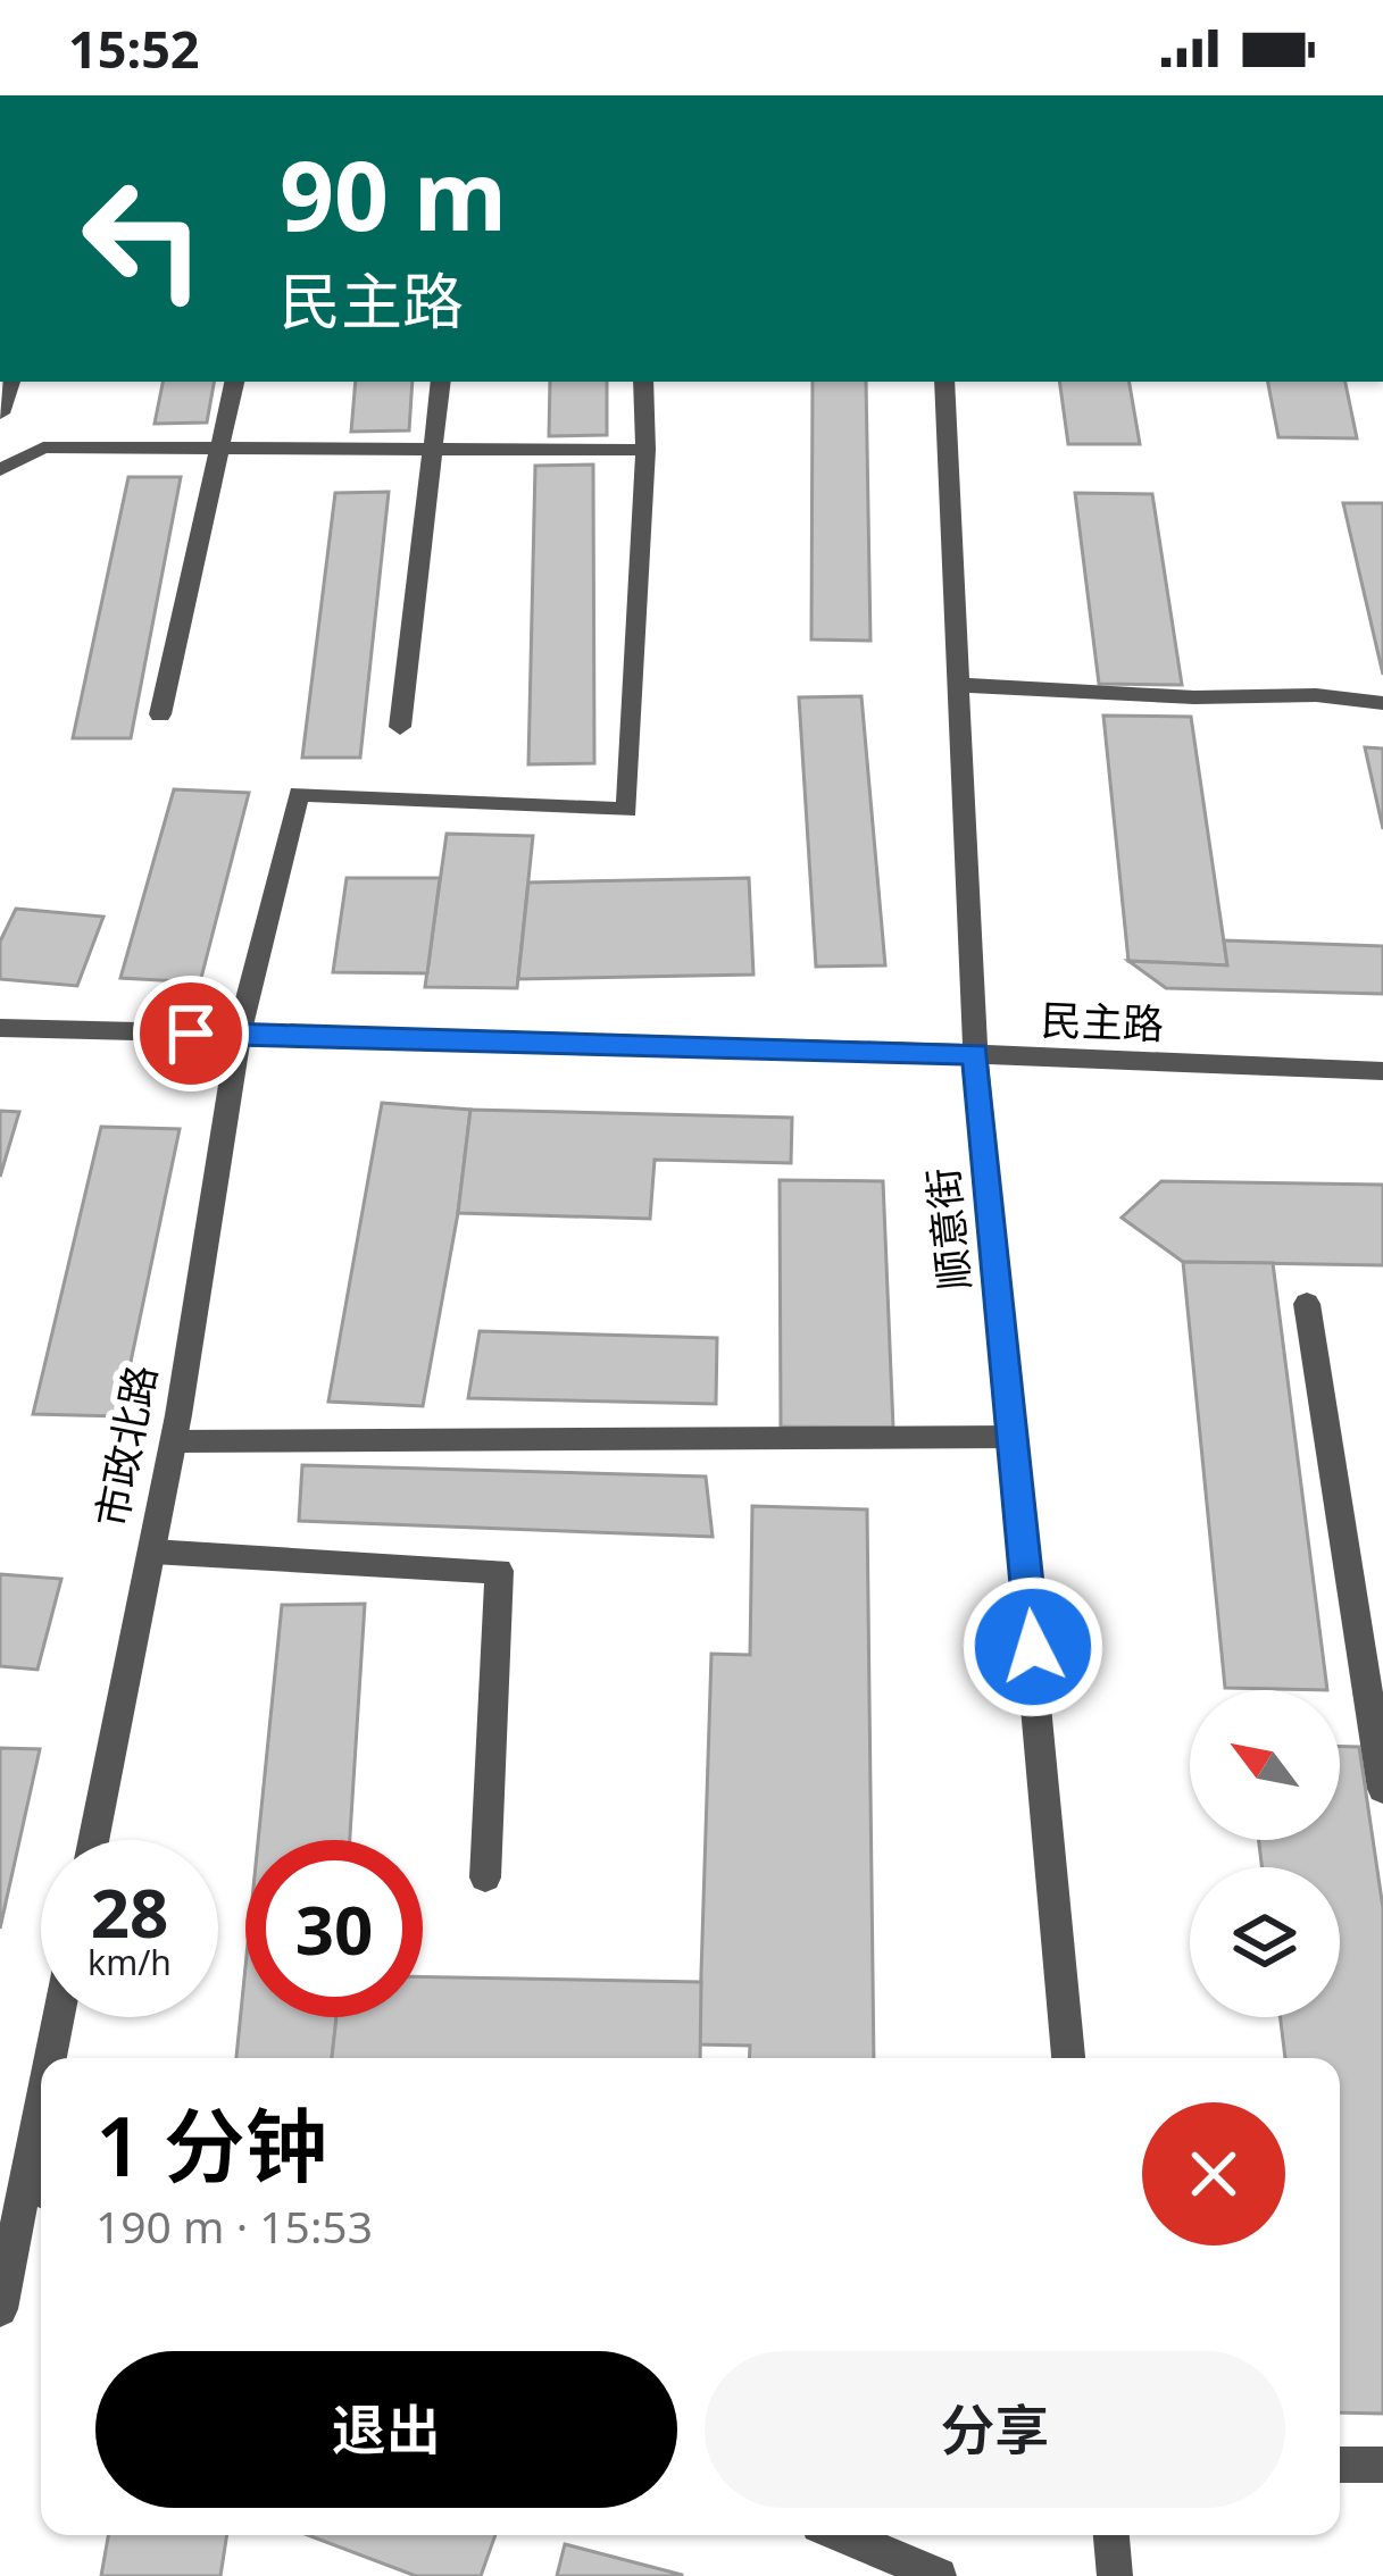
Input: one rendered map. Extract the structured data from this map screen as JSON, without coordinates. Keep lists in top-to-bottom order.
{
  "streets": {
    "street": ["民主路", "顺意街", "市政北路"]
  },
  "crossings": [
    ["民主路", "顺意街"],
    ["民主路", "市政北路"]
  ],
  "north": "top left",
  "page": {
    "status": "15:52",
    "turn": ["90 m", "民主路"],
    "speed": "28 km/h",
    "limit": "30",
    "heading": ["1 分钟", "190 m · 15:53"],
    "buttons": ["退出", "分享"]
  }
}
